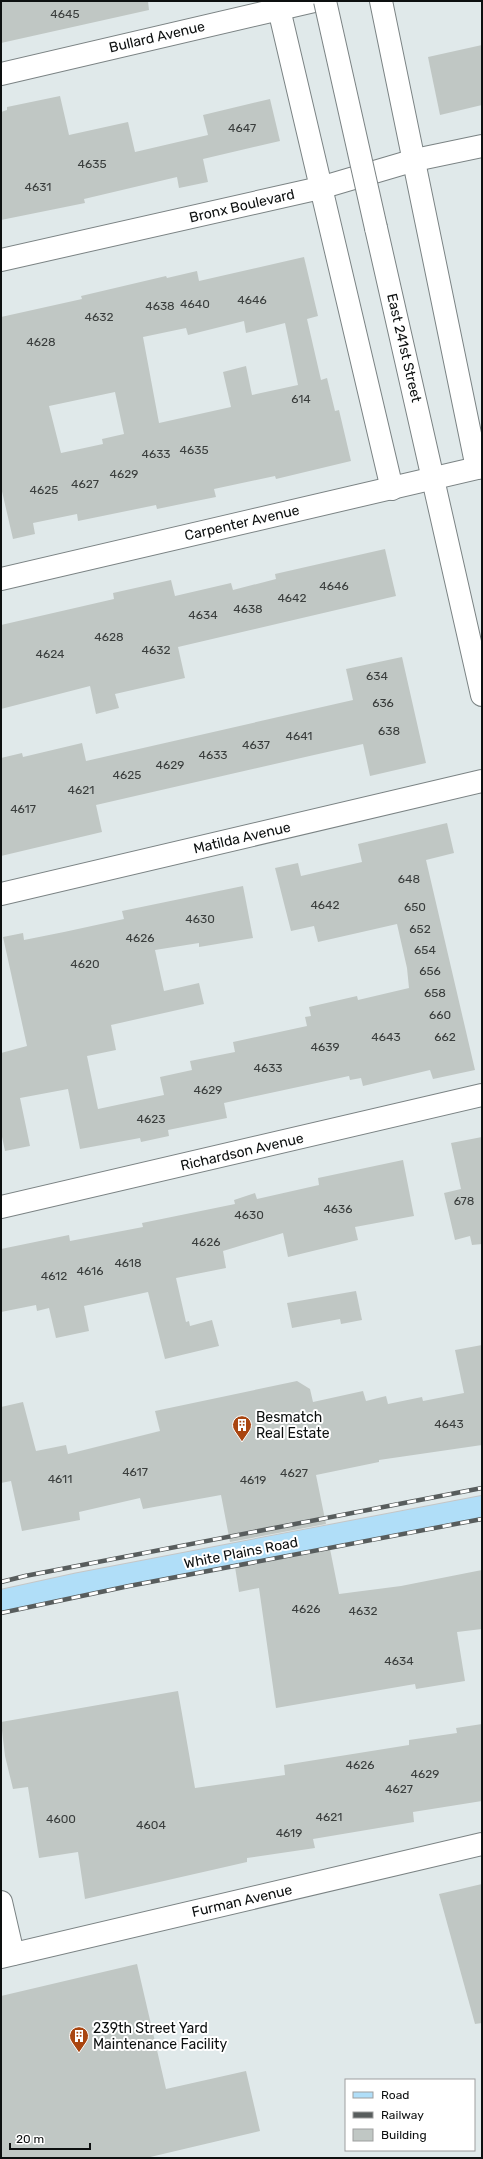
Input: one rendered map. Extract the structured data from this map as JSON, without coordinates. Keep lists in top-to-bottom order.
{
  "streets": {
    "main road": ["White Plains Road"],
    "street": [
      "Bullard Avenue",
      "Bronx Boulevard",
      "East 241st Street",
      "Carpenter Avenue",
      "Matilda Avenue",
      "Richardson Avenue",
      "Furman Avenue"
    ]
  },
  "crossings": [
    ["East 241st Street", "Carpenter Avenue"]
  ],
  "places": {
    "building": ["Besmatch Real Estate", "239th Street Yard Maintenance Facility"]
  },
  "house_numbers": [
    "4645",
    "4647",
    "4635",
    "4631",
    "4646",
    "4640",
    "4638",
    "4632",
    "4628",
    "614",
    "4635",
    "4633",
    "4629",
    "4627",
    "4625",
    "4646",
    "4642",
    "4638",
    "4634",
    "4628",
    "4632",
    "4624",
    "634",
    "636",
    "638",
    "4641",
    "4637",
    "4633",
    "4629",
    "4625",
    "4621",
    "4617",
    "648",
    "4642",
    "650",
    "4630",
    "652",
    "4626",
    "654",
    "4620",
    "656",
    "658",
    "660",
    "4643",
    "662",
    "4639",
    "4633",
    "4629",
    "4623",
    "678",
    "4636",
    "4630",
    "4626",
    "4618",
    "4616",
    "4612",
    "4643",
    "4617",
    "4627",
    "4611",
    "4619",
    "4626",
    "4632",
    "4634",
    "4626",
    "4629",
    "4627",
    "4621",
    "4600",
    "4604",
    "4619"
  ],
  "legend": ["Road", "Railway", "Building"],
  "scale_bar": "20 m"
}
